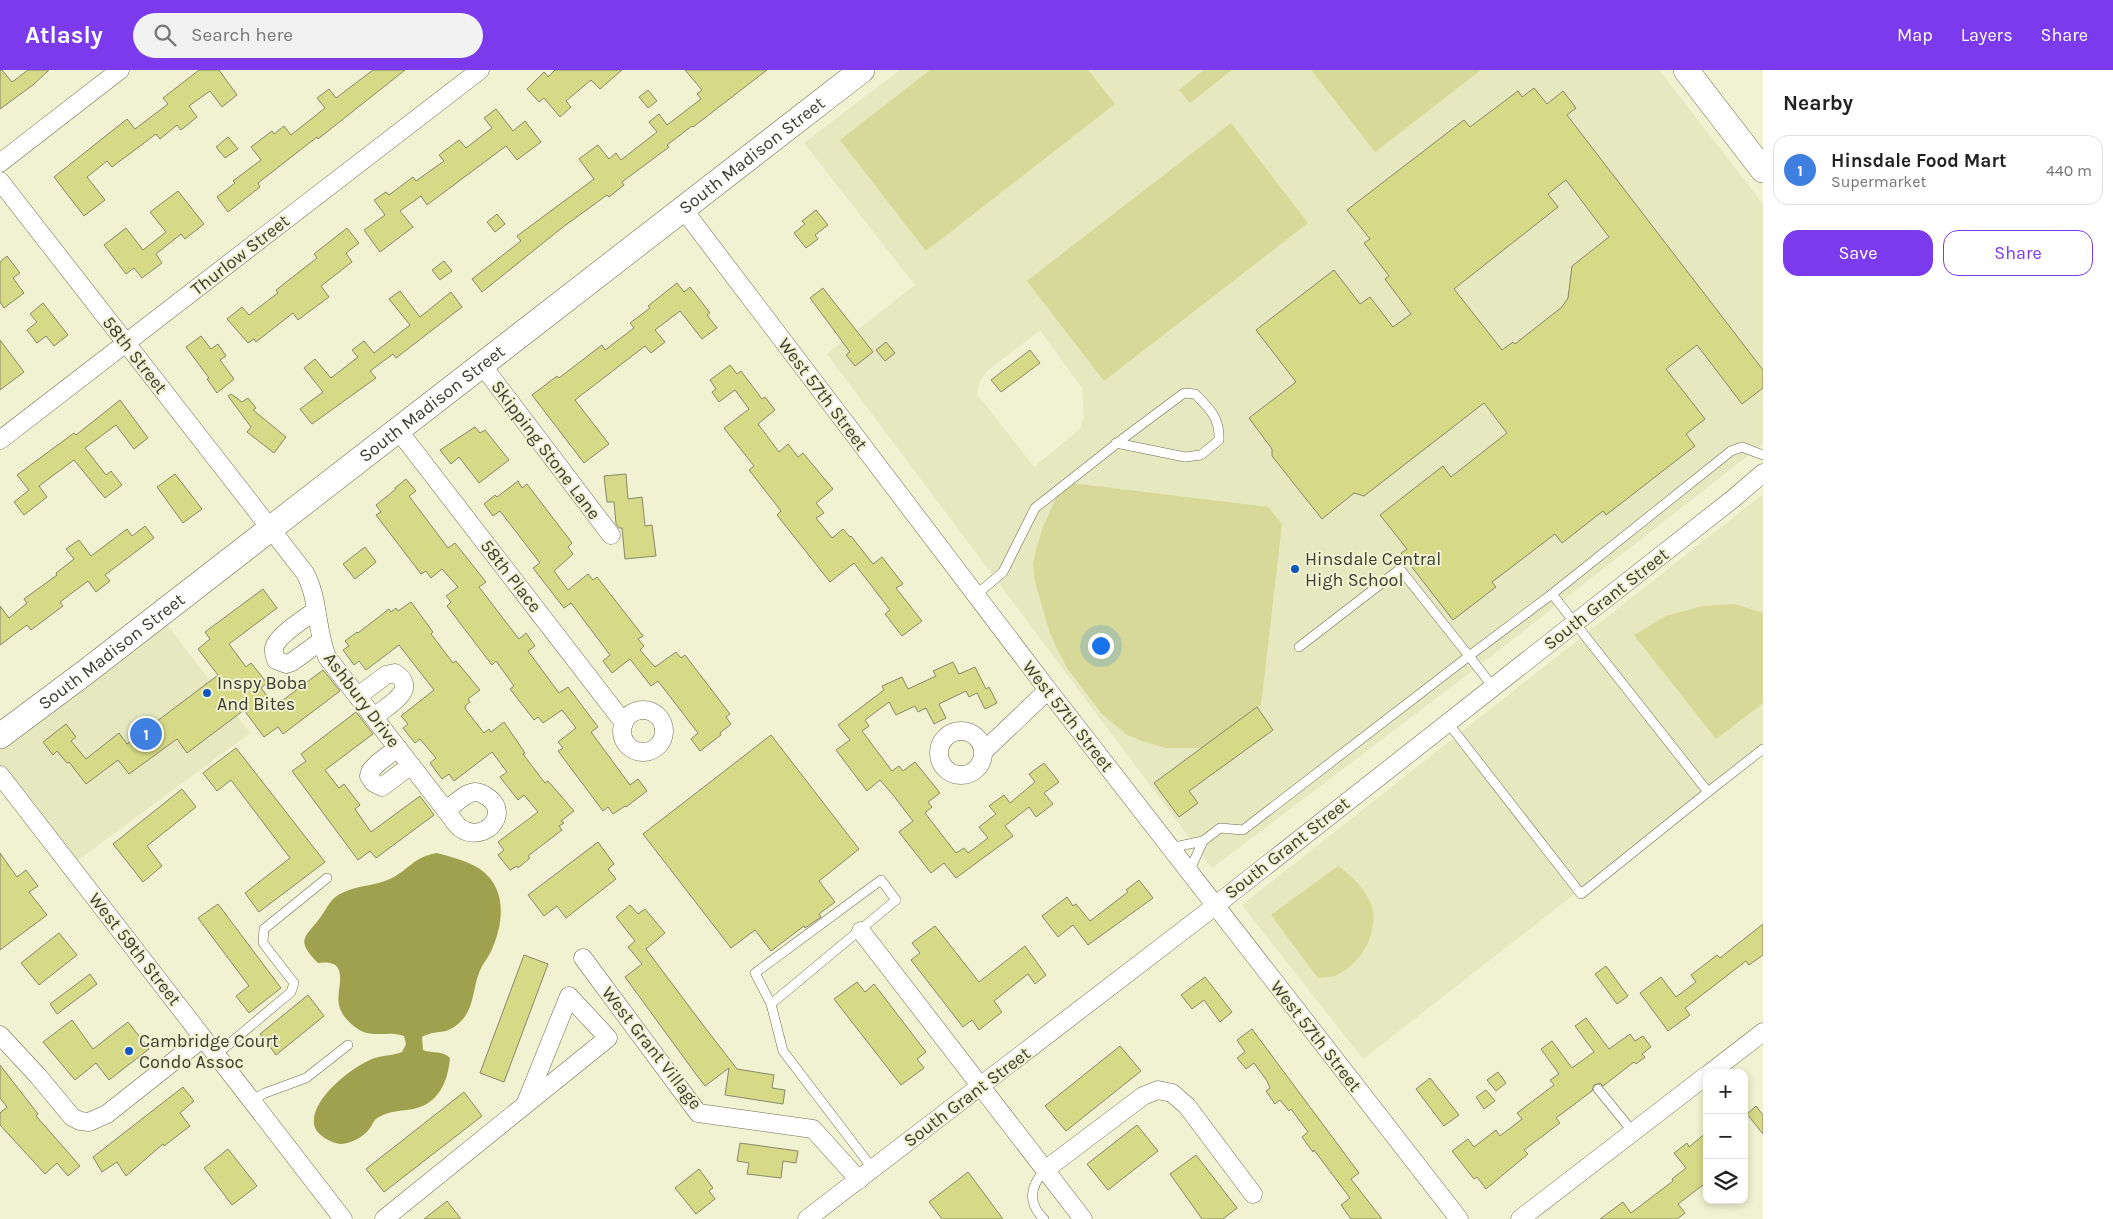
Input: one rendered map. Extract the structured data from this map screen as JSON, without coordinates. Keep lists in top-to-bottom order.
{
  "streets": {
    "street": [
      "South Madison Street",
      "Thurlow Street",
      "58th Street",
      "West 57th Street",
      "Skipping Stone Lane",
      "58th Place",
      "South Grant Street",
      "Ashbury Drive",
      "West 59th Street",
      "West Grant Village"
    ]
  },
  "crossings": [
    ["South Madison Street", "58th Street"],
    ["South Madison Street", "West 57th Street"],
    ["South Madison Street", "Skipping Stone Lane"],
    ["South Madison Street", "58th Place"],
    ["South Madison Street", "Ashbury Drive"],
    ["Thurlow Street", "58th Street"],
    ["58th Street", "Ashbury Drive"],
    ["West 57th Street", "South Grant Street"],
    ["South Grant Street", "West Grant Village"]
  ],
  "places": ["Hinsdale Central High School", "Inspy Boba And Bites", "Cambridge Court Condo Assoc"],
  "page": {
    "header": "Atlasly",
    "search": "Search here",
    "nav": ["Map", "Layers", "Share"],
    "heading": "Nearby",
    "list": [
      {
        "mark": "1",
        "name": "Hinsdale Food Mart",
        "note": "Supermarket",
        "value": "440 m"
      }
    ],
    "buttons": ["Save", "Share"],
    "pins": "1",
    "map_buttons": ["+", "−"]
  }
}
